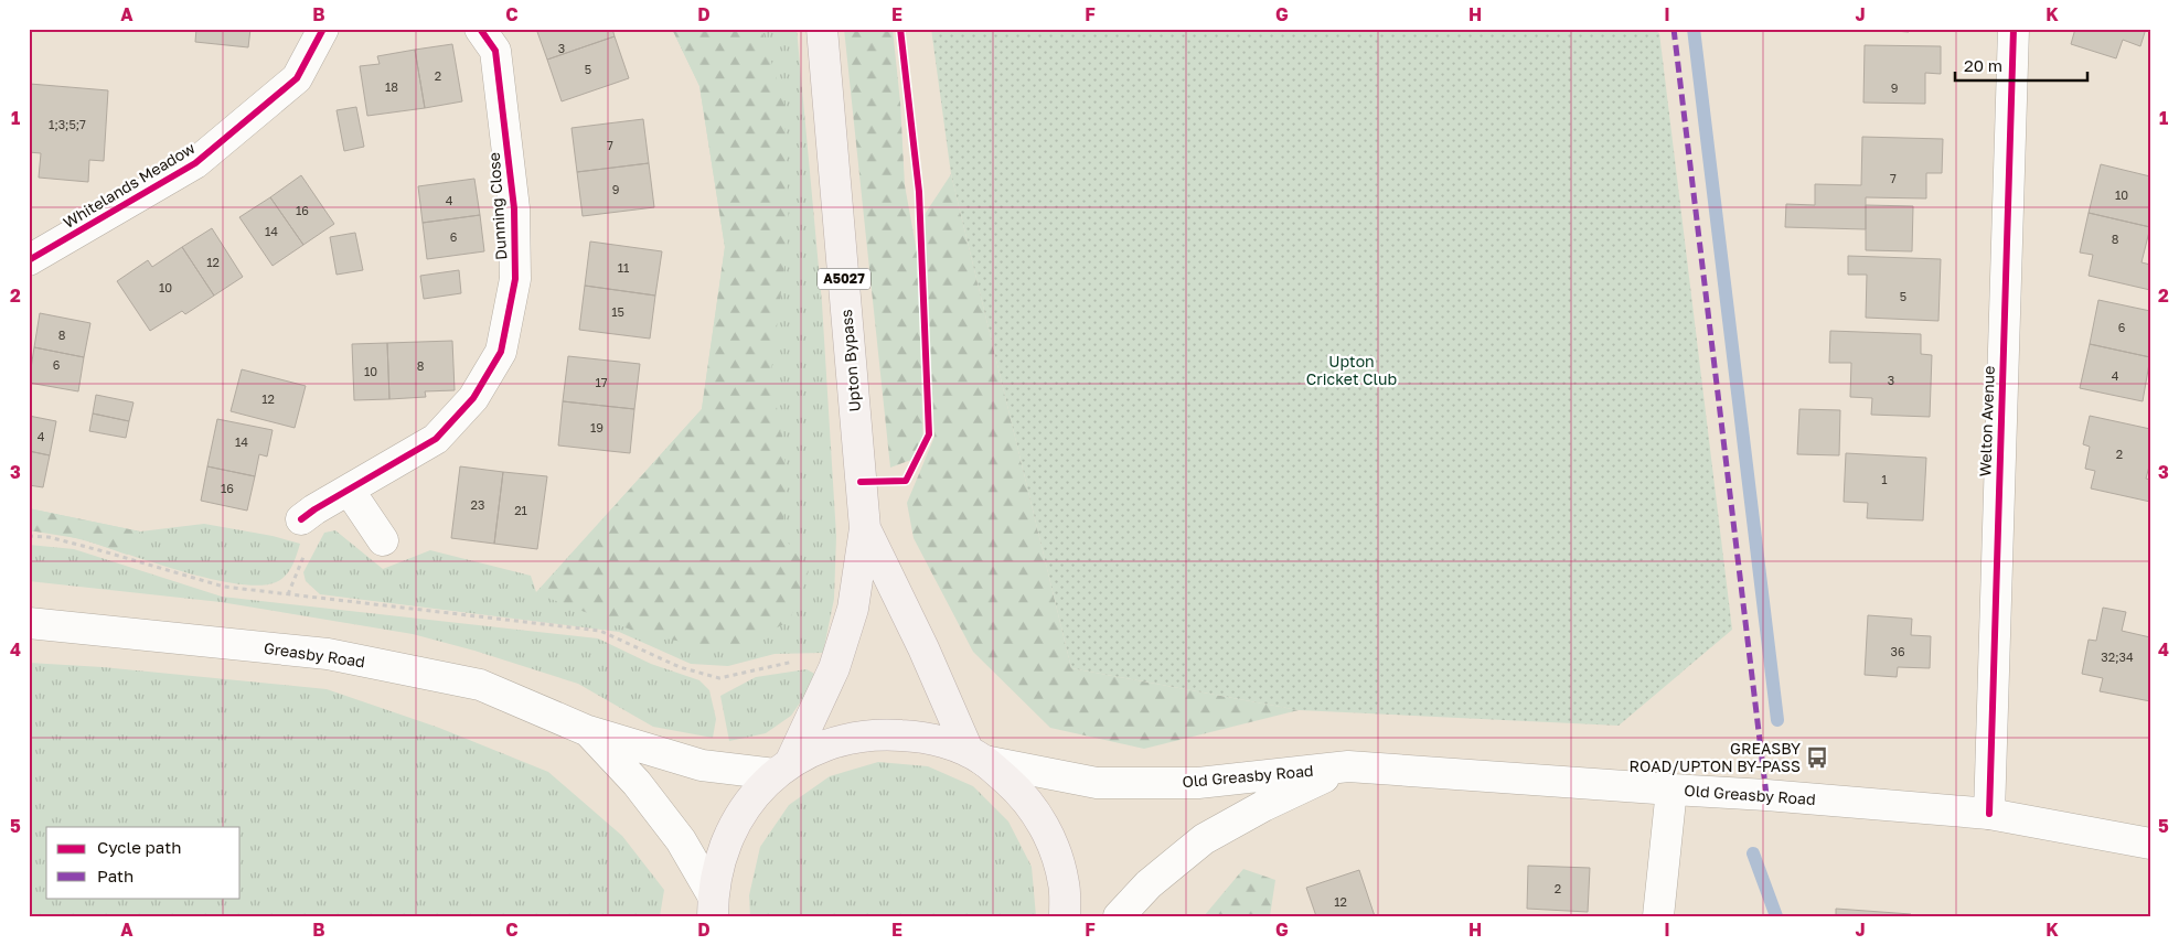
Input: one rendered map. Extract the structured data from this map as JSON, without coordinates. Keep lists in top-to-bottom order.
{
  "streets": {
    "main road": [
      "Whitelands Meadow",
      "Dunning Close",
      "A5027",
      "Upton Bypass",
      "Welton Avenue",
      "Greasby Road",
      "Old Greasby Road"
    ]
  },
  "crossings": [
    ["Upton Bypass", "Greasby Road"],
    ["Upton Bypass", "Old Greasby Road"],
    ["Welton Avenue", "Old Greasby Road"]
  ],
  "parks": ["Upton Cricket Club"],
  "places": {
    "bus stop": ["GREASBY ROAD/UPTON BY-PASS"]
  },
  "house_numbers": [
    "3",
    "5",
    "2",
    "18",
    "9",
    "1;3;5;7",
    "7",
    "7",
    "9",
    "10",
    "4",
    "16",
    "14",
    "6",
    "8",
    "12",
    "11",
    "10",
    "5",
    "15",
    "6",
    "8",
    "6",
    "8",
    "10",
    "4",
    "3",
    "17",
    "12",
    "19",
    "4",
    "14",
    "2",
    "1",
    "16",
    "23",
    "21",
    "36",
    "32;34",
    "2",
    "12"
  ],
  "legend": ["Cycle path", "Path"],
  "scale_bar": "20 m",
  "grid": {
    "columns": [
      "A",
      "B",
      "C",
      "D",
      "E",
      "F",
      "G",
      "H",
      "I",
      "J",
      "K"
    ],
    "rows": [
      "1",
      "2",
      "3",
      "4",
      "5"
    ]
  }
}
